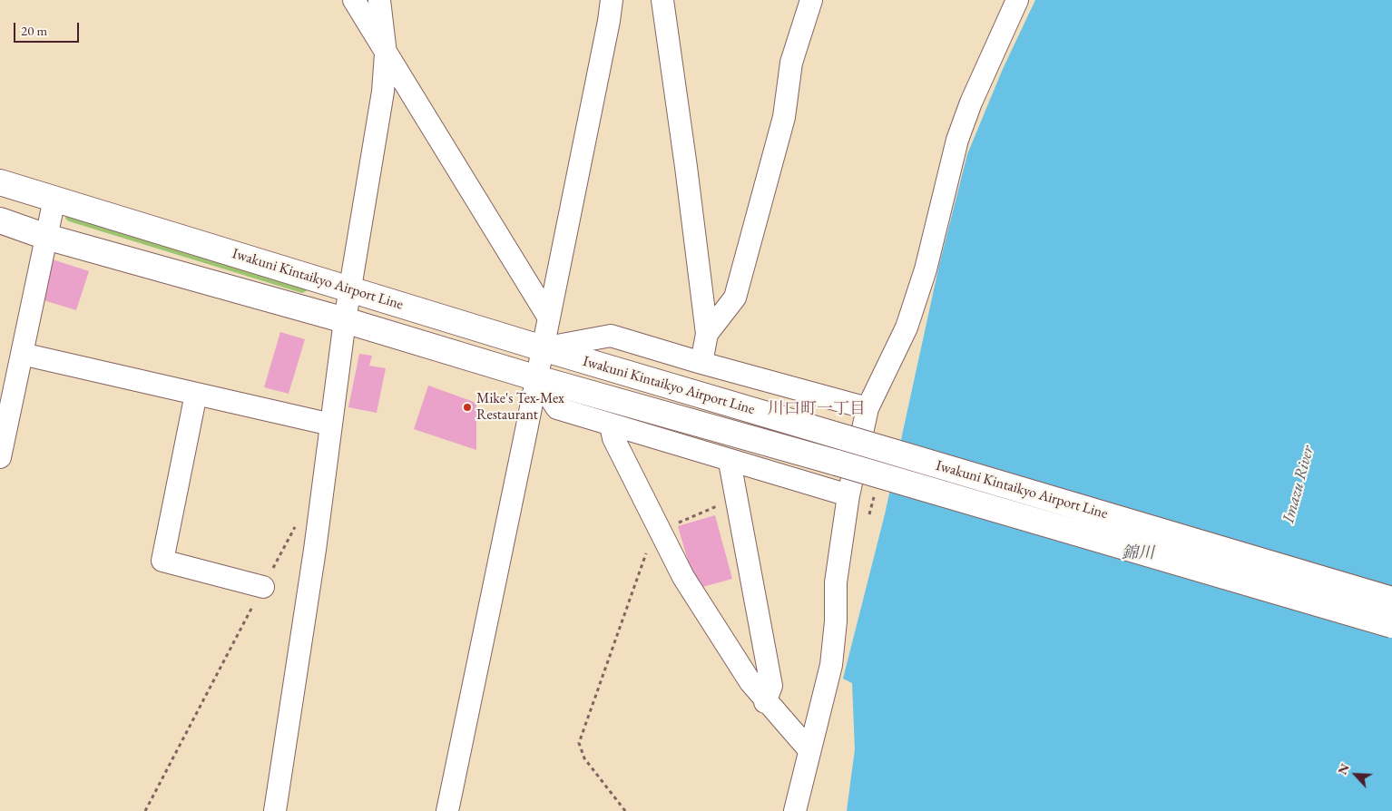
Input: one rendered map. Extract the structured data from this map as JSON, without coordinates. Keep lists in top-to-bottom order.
{
  "streets": {
    "main road": ["Iwakuni Kintaikyo Airport Line"]
  },
  "districts": ["川口町一丁目"],
  "water": ["Imazu River", "錦川"],
  "places": ["Mike's Tex-Mex Restaurant"],
  "scale_bar": "20 m",
  "north": "top left"
}
